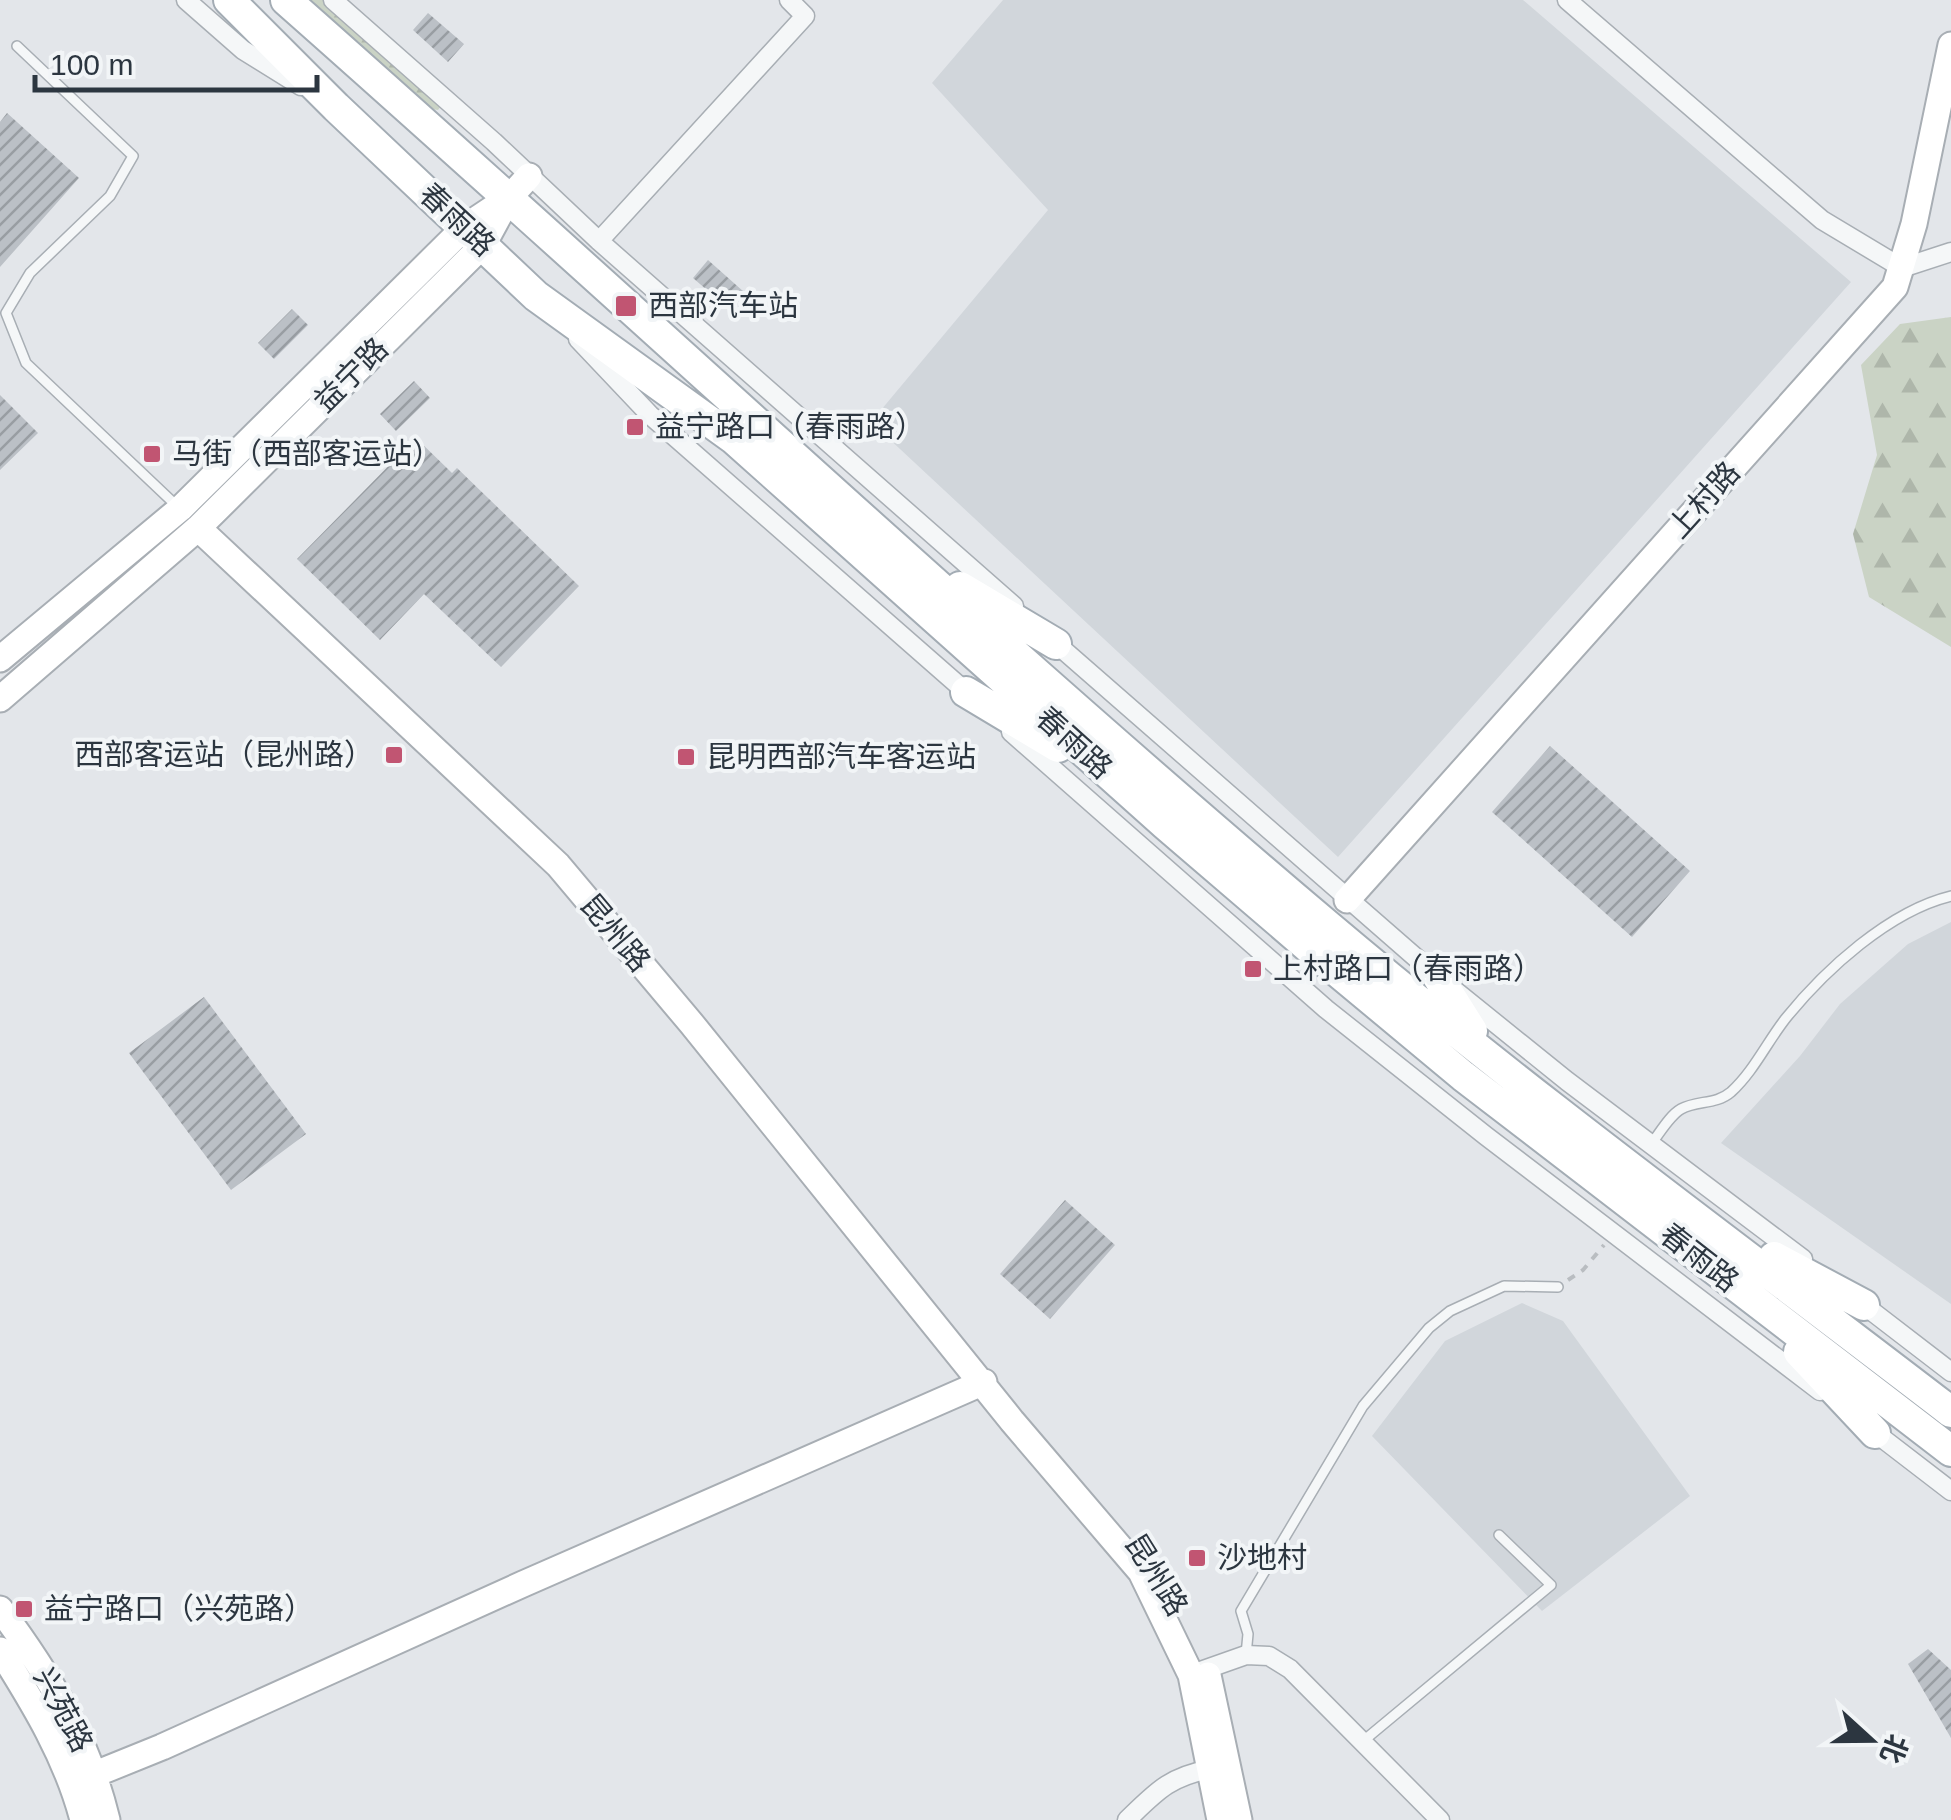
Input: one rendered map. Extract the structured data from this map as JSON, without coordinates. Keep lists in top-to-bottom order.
{
  "streets": {
    "main road": [
      "春雨路",
      "益宁路",
      "上村路",
      "昆州路",
      "兴苑路"
    ]
  },
  "crossings": [
    ["春雨路", "益宁路"],
    ["益宁路", "昆州路"]
  ],
  "places": {
    "transit": [
      "西部汽车站",
      "益宁路口（春雨路）",
      "马街（西部客运站）",
      "西部客运站（昆州路）",
      "昆明西部汽车客运站",
      "上村路口（春雨路）",
      "沙地村",
      "益宁路口（兴苑路）"
    ]
  },
  "scale_bar": "100 m",
  "north": "right"
}
